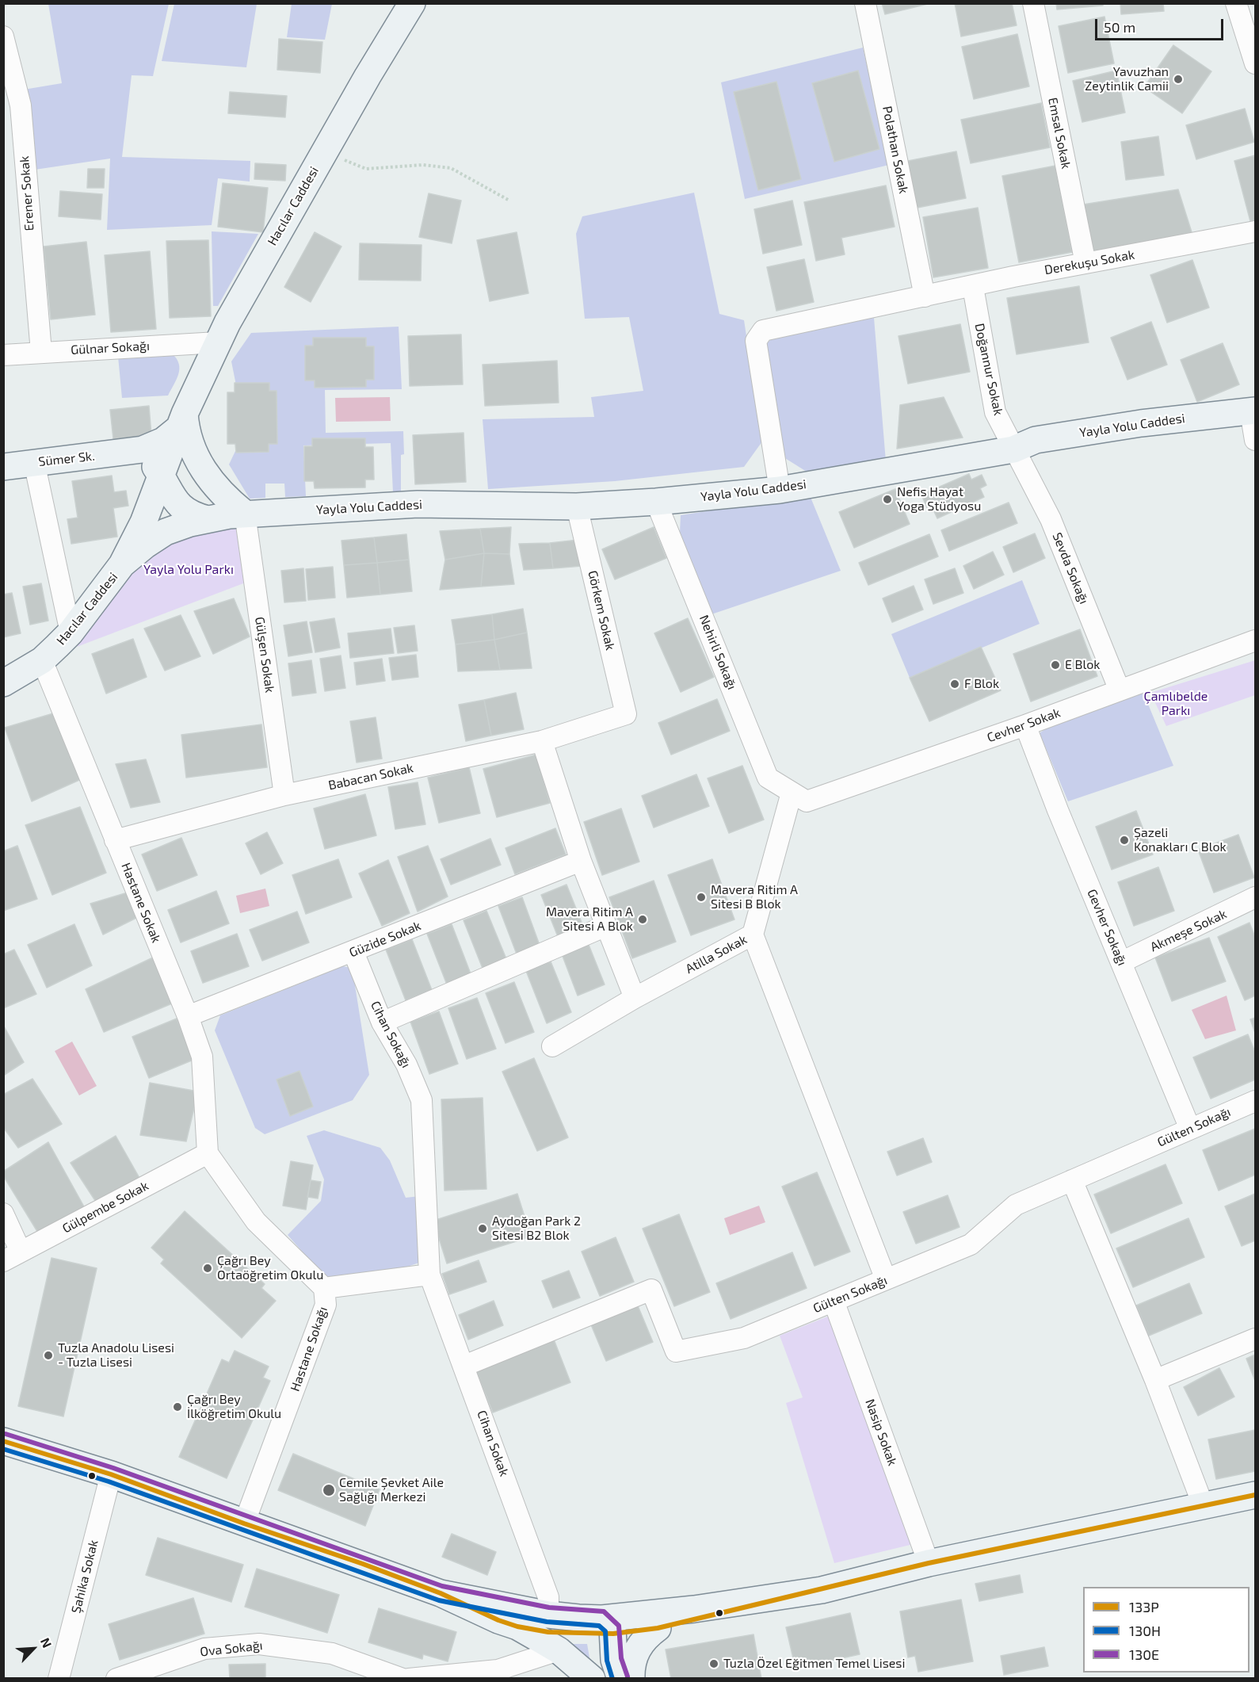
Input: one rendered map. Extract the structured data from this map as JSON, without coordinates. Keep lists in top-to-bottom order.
{
  "streets": {
    "street": [
      "Emsal Sokak",
      "Polathan Sokak",
      "Erener Sokak",
      "Hacılar Caddesi",
      "Derekuşu Sokak",
      "Gülnar Sokağı",
      "Doğannur Sokak",
      "Yayla Yolu Caddesi",
      "Sümer Sk.",
      "Sevda Sokağı",
      "Görkem Sokak",
      "Nehirli Sokağı",
      "Gülşen Sokak",
      "Cevher Sokak",
      "Babacan Sokak",
      "Hastane Sokak",
      "Gevher Sokağı",
      "Akmeşe Sokak",
      "Güzide Sokak",
      "Atilla Sokak",
      "Cihan Sokağı",
      "Gülten Sokağı",
      "Gülpembe Sokak",
      "Hastane Sokağı",
      "Nasip Sokak",
      "Cihan Sokak",
      "Şahika Sokak",
      "Ova Sokağı"
    ]
  },
  "crossings": [
    ["Emsal Sokak", "Derekuşu Sokak"],
    ["Polathan Sokak", "Derekuşu Sokak"],
    ["Erener Sokak", "Gülnar Sokağı"],
    ["Hacılar Caddesi", "Gülnar Sokağı"],
    ["Hacılar Caddesi", "Yayla Yolu Caddesi"],
    ["Hacılar Caddesi", "Sümer Sk."],
    ["Hacılar Caddesi", "Hastane Sokak"],
    ["Derekuşu Sokak", "Doğannur Sokak"],
    ["Derekuşu Sokak", "Yayla Yolu Caddesi"],
    ["Doğannur Sokak", "Yayla Yolu Caddesi"],
    ["Doğannur Sokak", "Sevda Sokağı"],
    ["Yayla Yolu Caddesi", "Sevda Sokağı"],
    ["Yayla Yolu Caddesi", "Görkem Sokak"],
    ["Yayla Yolu Caddesi", "Nehirli Sokağı"],
    ["Yayla Yolu Caddesi", "Gülşen Sokak"],
    ["Sevda Sokağı", "Cevher Sokak"],
    ["Görkem Sokak", "Babacan Sokak"],
    ["Nehirli Sokağı", "Cevher Sokak"],
    ["Nehirli Sokağı", "Atilla Sokak"],
    ["Gülşen Sokak", "Babacan Sokak"],
    ["Cevher Sokak", "Gevher Sokağı"],
    ["Cevher Sokak", "Atilla Sokak"],
    ["Babacan Sokak", "Hastane Sokak"],
    ["Hastane Sokak", "Güzide Sokak"],
    ["Hastane Sokak", "Gülpembe Sokak"],
    ["Hastane Sokak", "Hastane Sokağı"],
    ["Gevher Sokağı", "Akmeşe Sokak"],
    ["Gevher Sokağı", "Gülten Sokağı"],
    ["Güzide Sokak", "Cihan Sokağı"],
    ["Cihan Sokağı", "Cihan Sokak"],
    ["Gülten Sokağı", "Nasip Sokak"],
    ["Gülten Sokağı", "Cihan Sokak"],
    ["Gülpembe Sokak", "Hastane Sokağı"]
  ],
  "parks": ["Yayla Yolu Parkı", "Çamlıbelde Parkı"],
  "places": [
    "Yavuzhan Zeytinlik Camii",
    "Nefis Hayat Yoga Stüdyosu",
    "E Blok",
    "F Blok",
    "Şazeli Konakları C Blok",
    "Mavera Ritim A Sitesi B Blok",
    "Mavera Ritim A Sitesi A Blok",
    "Aydoğan Park 2 Sitesi B2 Blok",
    "Çağrı Bey Ortaöğretim Okulu",
    "Tuzla Anadolu Lisesi - Tuzla Lisesi",
    "Çağrı Bey İlköğretim Okulu",
    "Cemile Şevket Aile Sağlığı Merkezi",
    "Tuzla Özel Eğitmen Temel Lisesi"
  ],
  "lines": ["transit line 130E", "transit line 133P", "transit line 130H"],
  "legend": ["133P", "130H", "130E"],
  "scale_bar": "50 m",
  "north": "top right"
}
